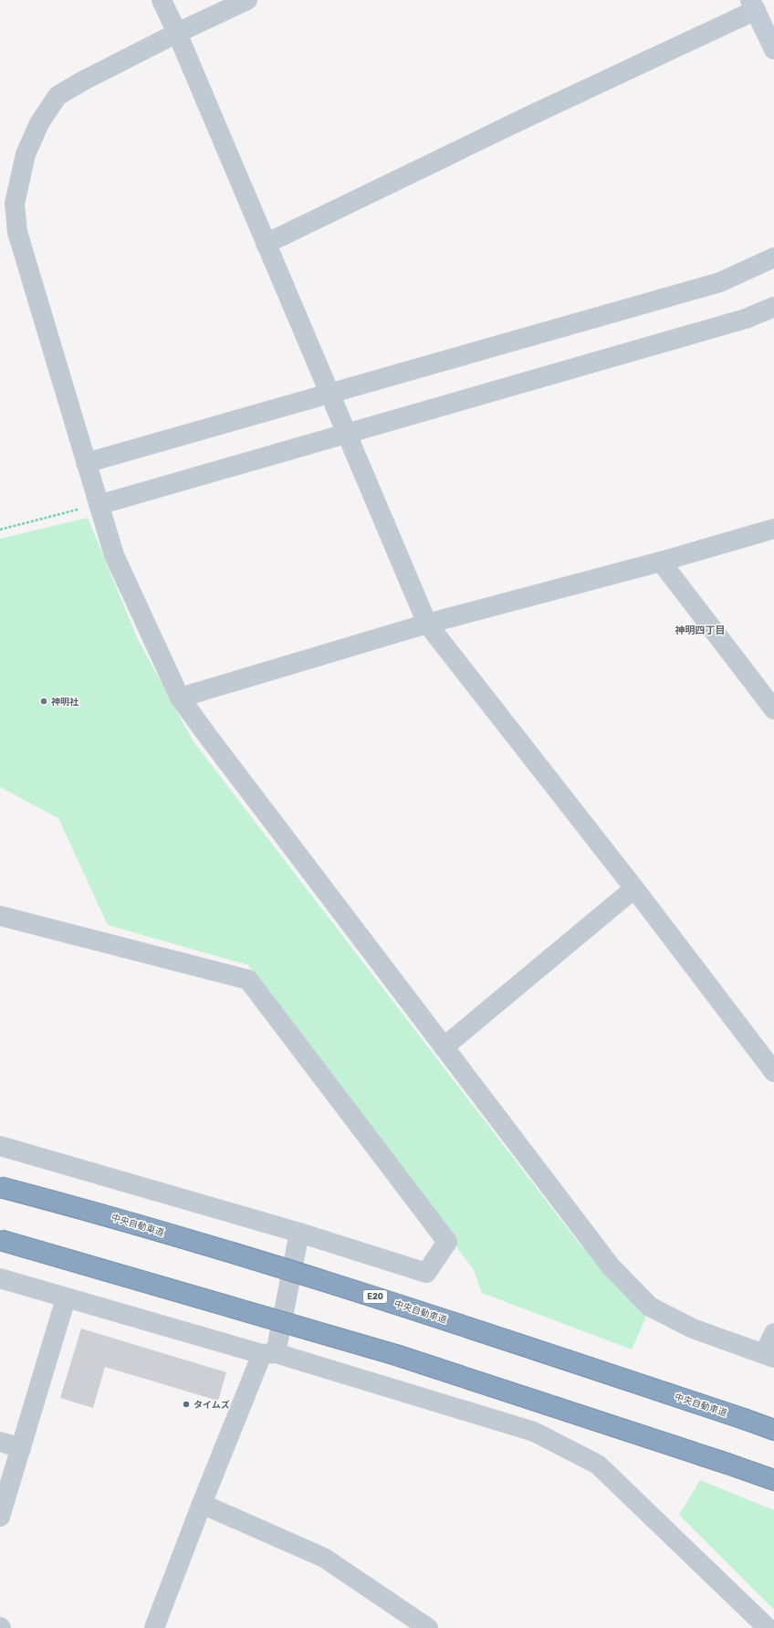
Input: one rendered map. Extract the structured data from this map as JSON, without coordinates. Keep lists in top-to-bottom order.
{
  "streets": {
    "highway": ["中央自動車道", "E20"]
  },
  "districts": ["神明四丁目"],
  "places": ["神明社", "タイムズ"]
}
